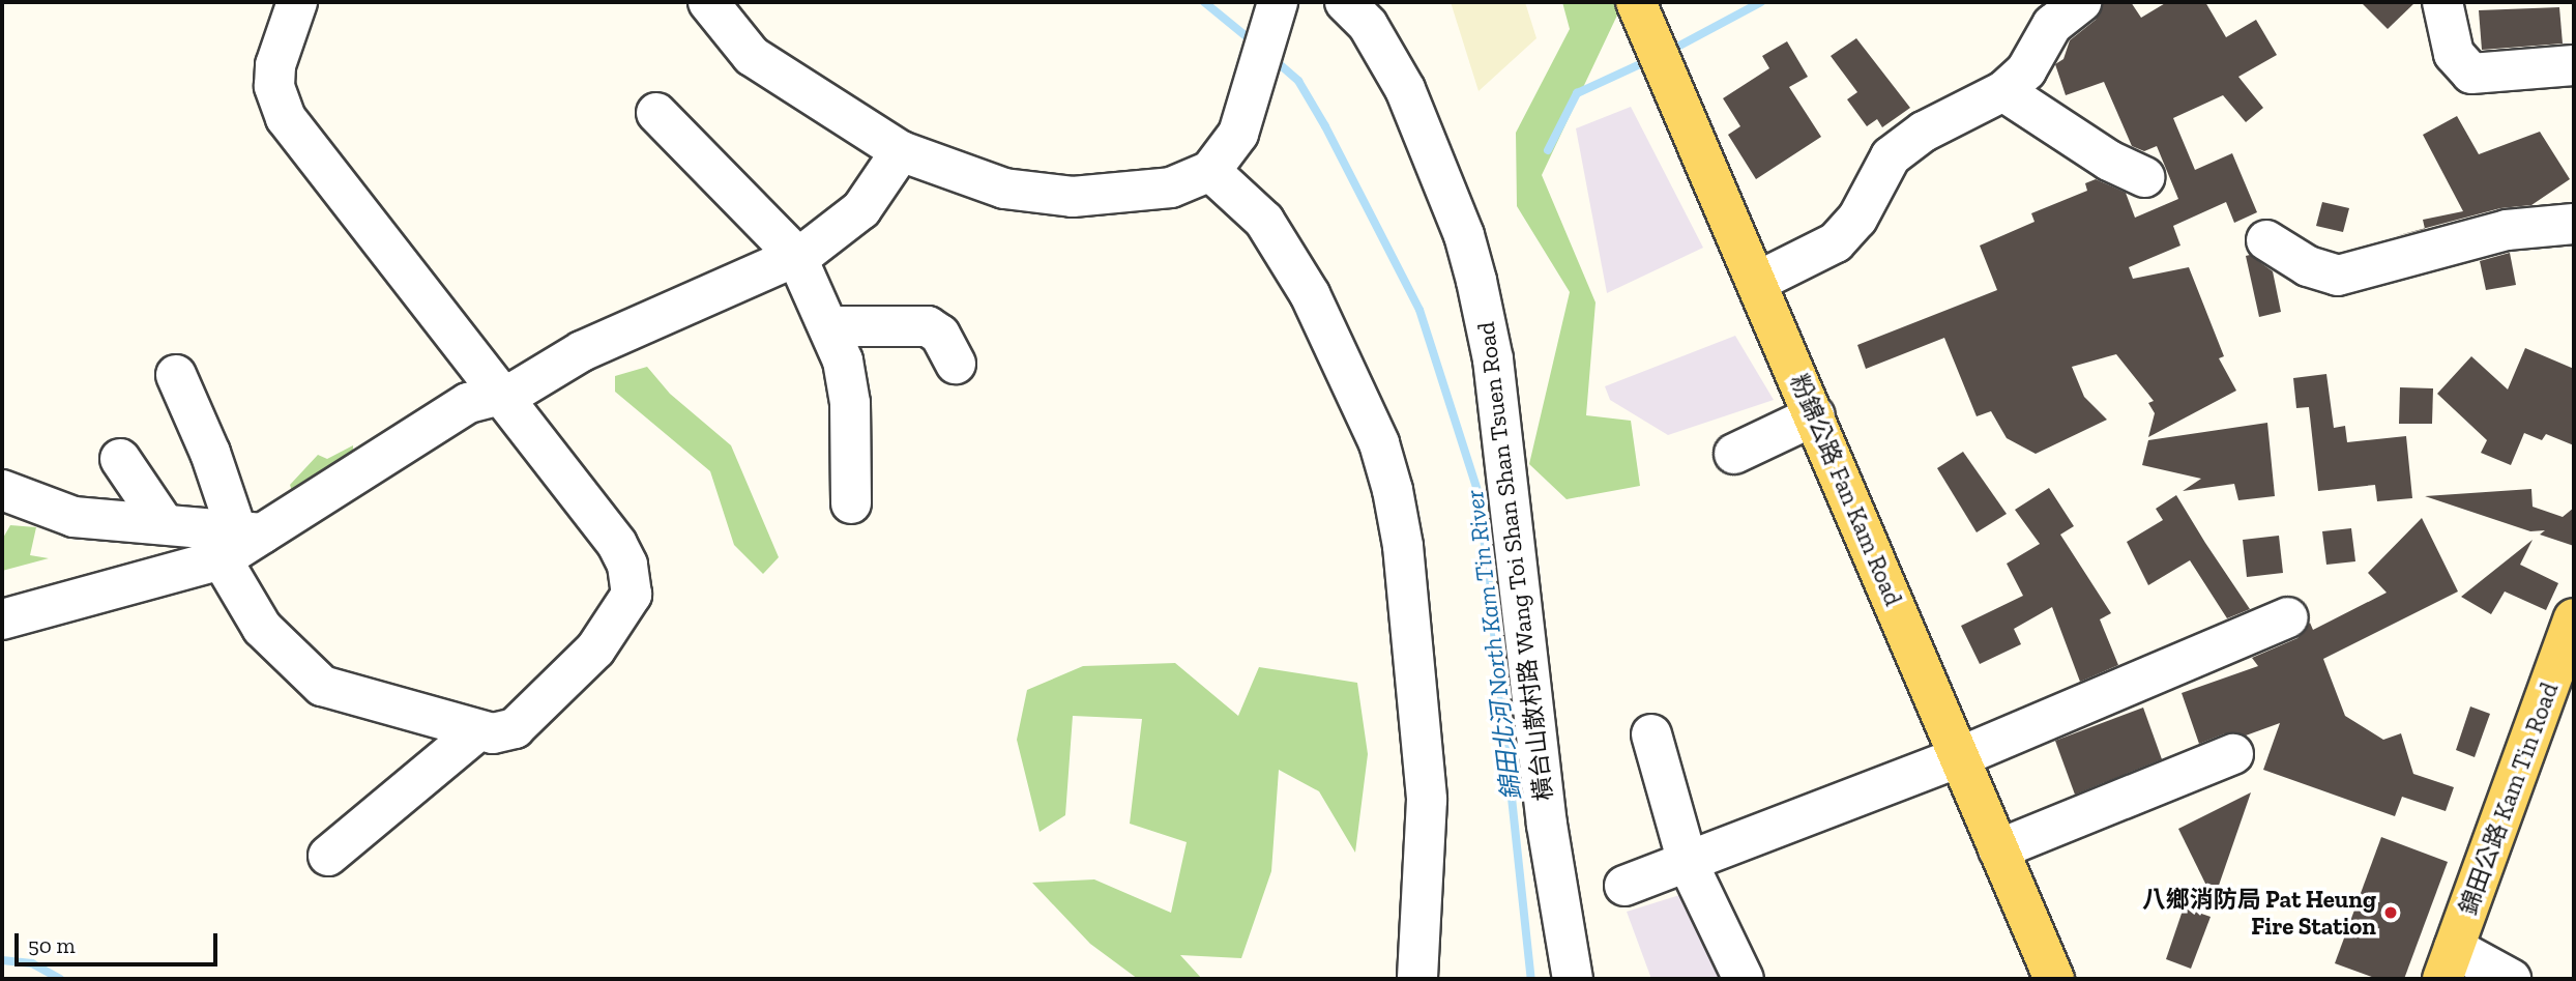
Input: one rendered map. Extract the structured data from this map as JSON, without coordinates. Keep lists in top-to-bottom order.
{
  "streets": {
    "main road": ["粉錦公路 Fan Kam Road", "錦田公路 Kam Tin Road"],
    "street": ["橫台山散村路 Wang Toi Shan Shan Tsuen Road"]
  },
  "water": ["錦田北河 North Kam Tin River"],
  "places": ["八鄉消防局 Pat Heung Fire Station"],
  "scale_bar": "50 m"
}
